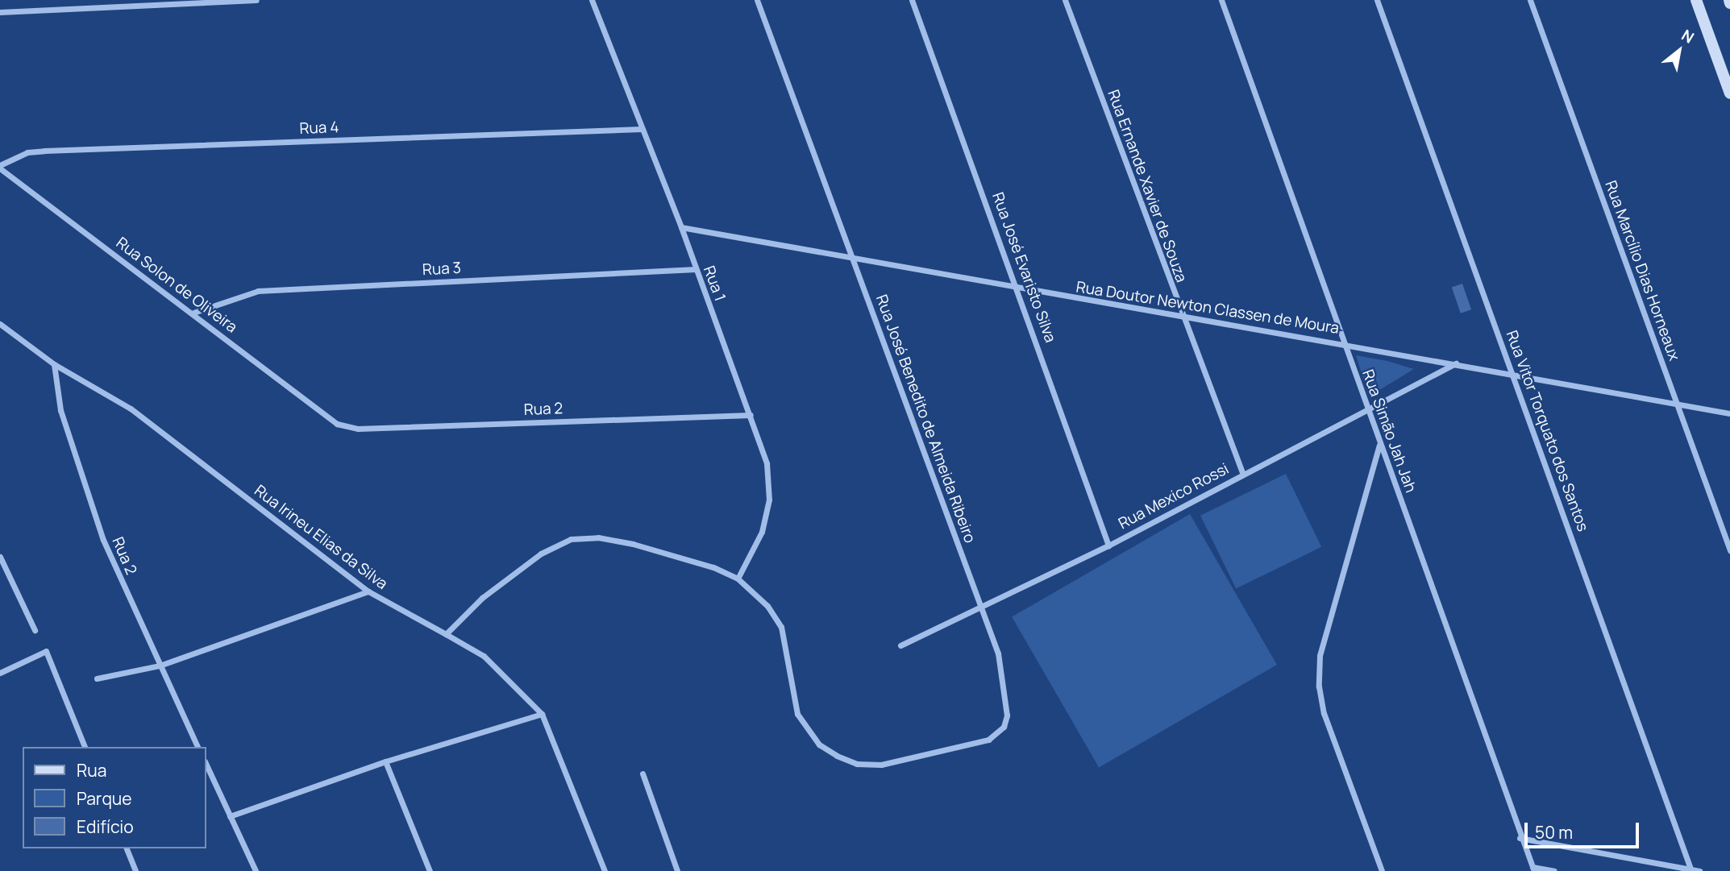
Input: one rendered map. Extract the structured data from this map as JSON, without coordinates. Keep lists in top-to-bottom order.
{
  "streets": {
    "street": [
      "Rua 4",
      "Rua Ernande Xavier de Souza",
      "Rua José Evaristo Silva",
      "Rua 3",
      "Rua Marcílio Dias Horneaux",
      "Rua 1",
      "Rua Solon de Oliveira",
      "Rua Doutor Newton Classen de Moura",
      "Rua 2",
      "Rua José Benedito de Almeida Ribeiro",
      "Rua Simão Jah Jah",
      "Rua Vitor Torquato dos Santos",
      "Rua Mexico Rossi",
      "Rua Irineu Elias da Silva"
    ]
  },
  "crossings": [
    ["Rua 4", "Rua 1"],
    ["Rua 4", "Rua Solon de Oliveira"],
    ["Rua Ernande Xavier de Souza", "Rua Doutor Newton Classen de Moura"],
    ["Rua Ernande Xavier de Souza", "Rua Mexico Rossi"],
    ["Rua José Evaristo Silva", "Rua Doutor Newton Classen de Moura"],
    ["Rua José Evaristo Silva", "Rua Mexico Rossi"],
    ["Rua 3", "Rua 1"],
    ["Rua 3", "Rua Solon de Oliveira"],
    ["Rua Marcílio Dias Horneaux", "Rua Doutor Newton Classen de Moura"],
    ["Rua 1", "Rua Doutor Newton Classen de Moura"],
    ["Rua 1", "Rua 2"],
    ["Rua 1", "Rua José Benedito de Almeida Ribeiro"],
    ["Rua Solon de Oliveira", "Rua 2"],
    ["Rua Doutor Newton Classen de Moura", "Rua José Benedito de Almeida Ribeiro"],
    ["Rua Doutor Newton Classen de Moura", "Rua Simão Jah Jah"],
    ["Rua Doutor Newton Classen de Moura", "Rua Vitor Torquato dos Santos"],
    ["Rua Doutor Newton Classen de Moura", "Rua Mexico Rossi"],
    ["Rua 2", "Rua Irineu Elias da Silva"],
    ["Rua José Benedito de Almeida Ribeiro", "Rua Mexico Rossi"],
    ["Rua Simão Jah Jah", "Rua Mexico Rossi"]
  ],
  "legend": ["Rua", "Parque", "Edifício"],
  "scale_bar": "50 m",
  "north": "top right"
}
